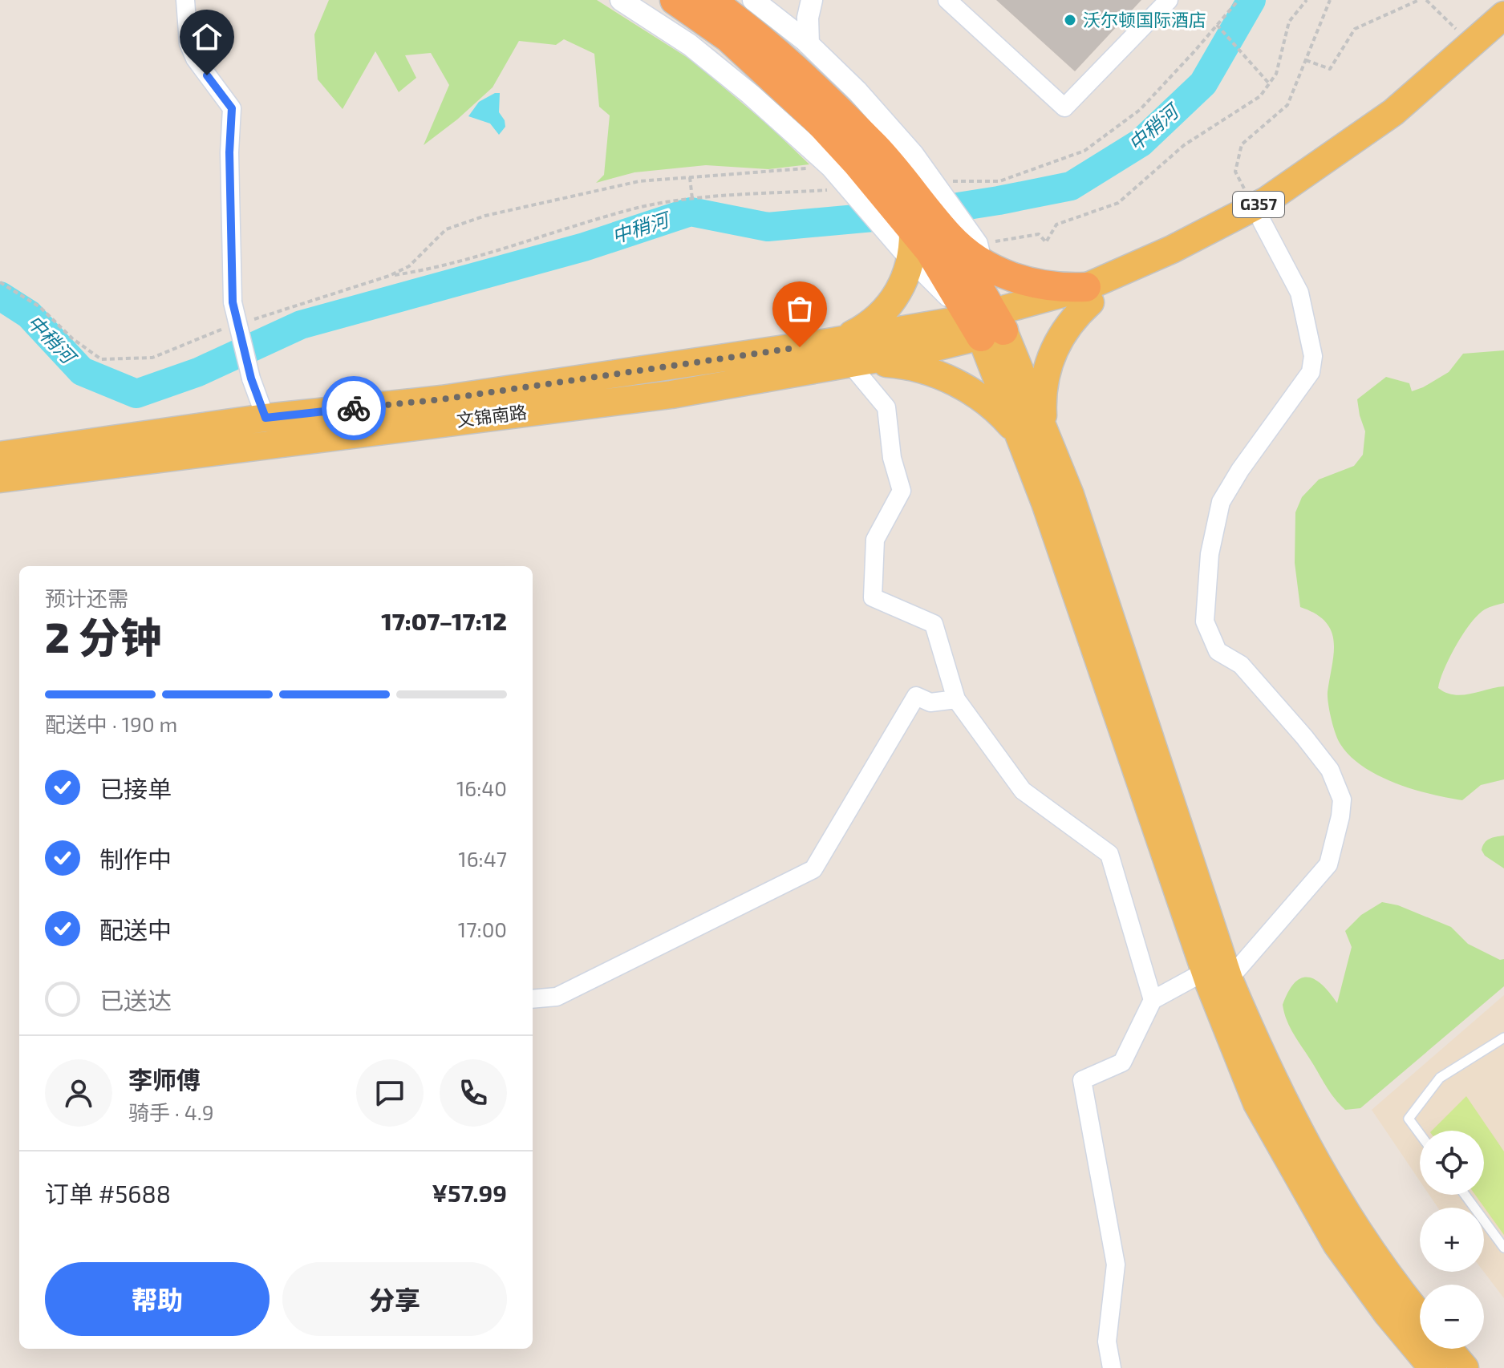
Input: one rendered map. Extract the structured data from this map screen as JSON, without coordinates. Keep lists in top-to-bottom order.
{
  "streets": {
    "main road": ["G357", "文锦南路"]
  },
  "crossings": [
    ["G357", "文锦南路"]
  ],
  "water": ["中稍河"],
  "places": ["沃尔顿国际酒店"],
  "page": {
    "heading": ["2 分钟", "预计还需", "17:07–17:12"],
    "panel": [
      "李师傅",
      "骑手 · 4.9",
      "订单 #5688",
      "¥57.99"
    ],
    "bar": "配送中 · 190 m",
    "list": [
      ["已接单", "16:40"],
      ["制作中", "16:47"],
      ["配送中", "17:00"],
      "已送达"
    ],
    "map_buttons": ["+", "−"],
    "buttons": ["帮助", "分享"]
  }
}
